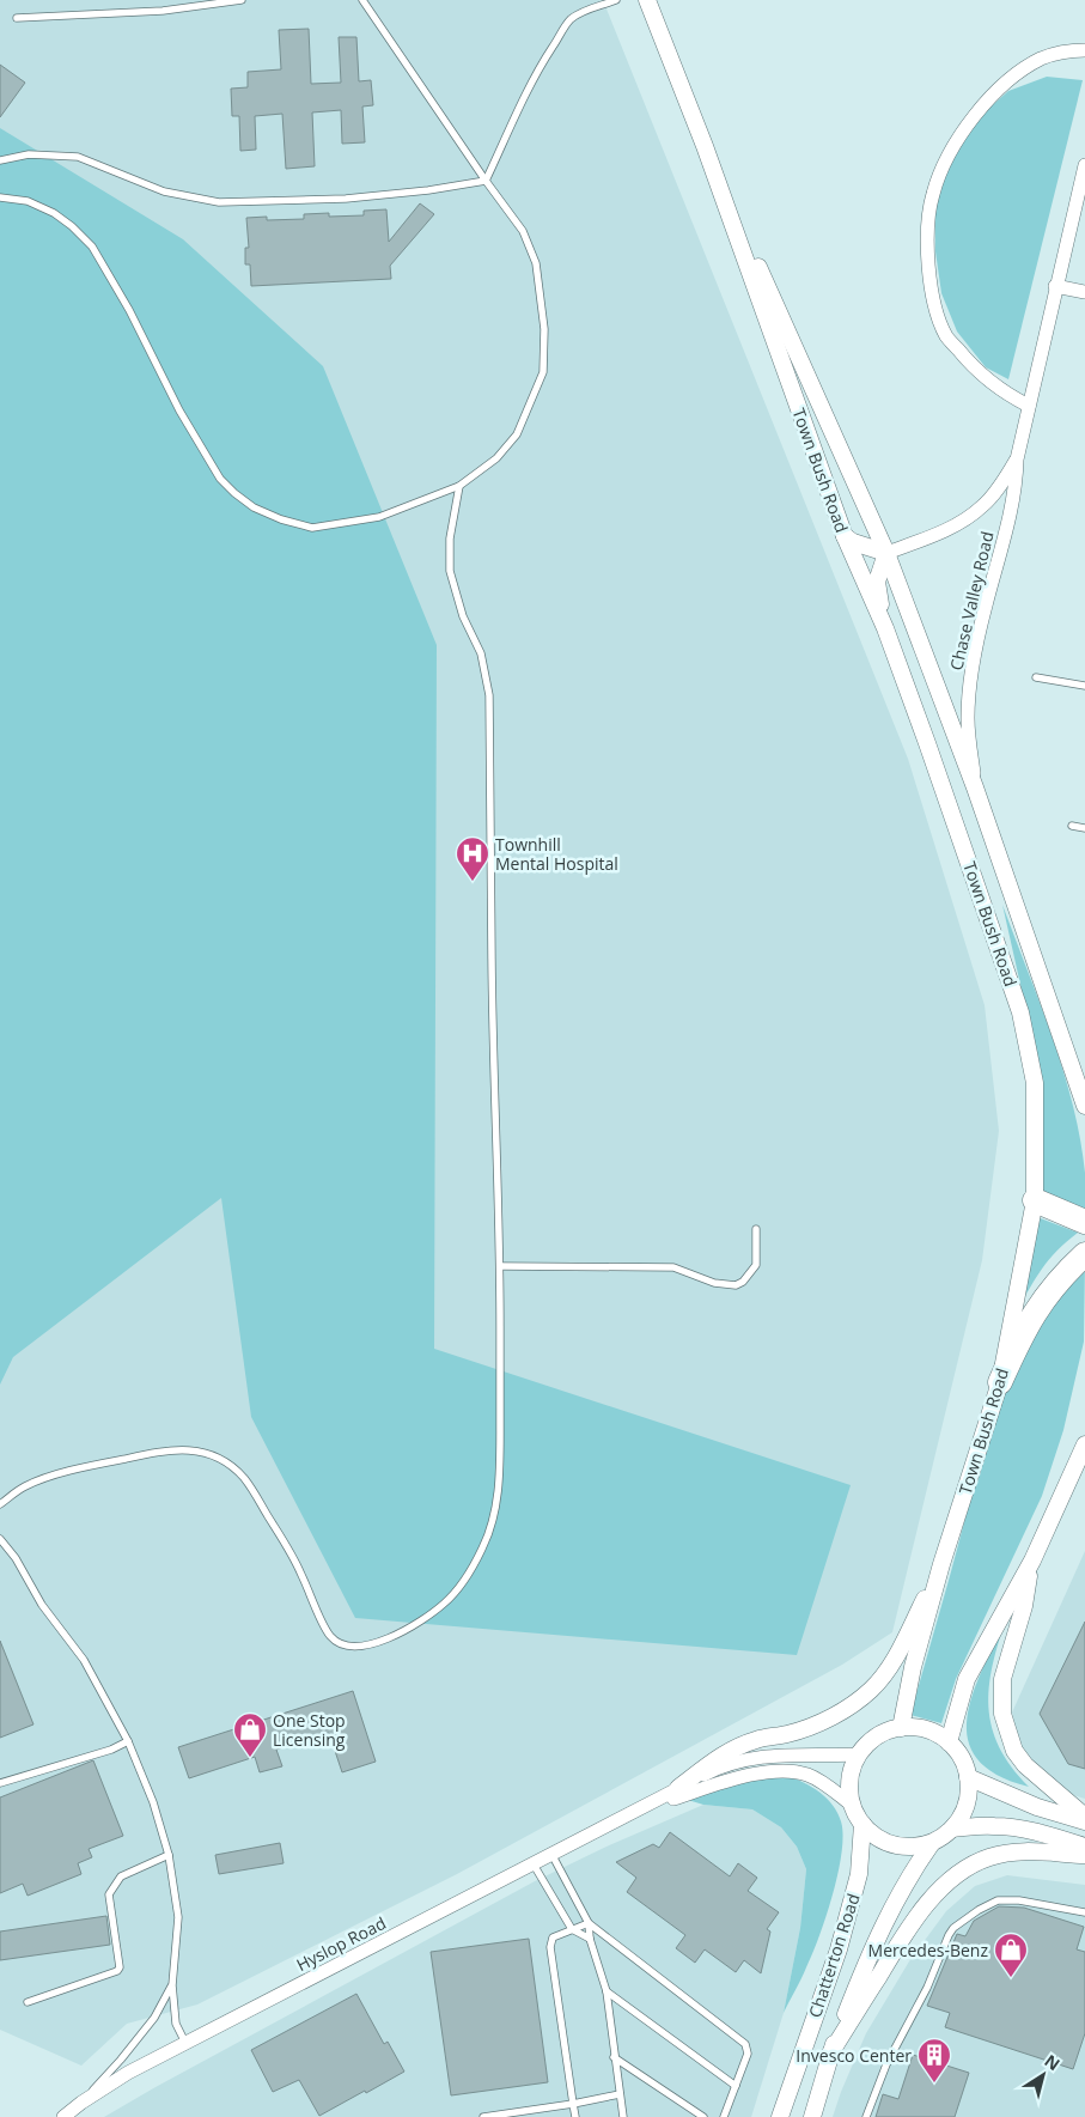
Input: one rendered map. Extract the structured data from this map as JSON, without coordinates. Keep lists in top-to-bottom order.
{
  "streets": {
    "street": [
      "Town Bush Road",
      "Chase Valley Road",
      "Hyslop Road",
      "Chatterton Road"
    ]
  },
  "crossings": [
    ["Town Bush Road", "Chase Valley Road"],
    ["Town Bush Road", "Hyslop Road"],
    ["Town Bush Road", "Chatterton Road"],
    ["Hyslop Road", "Chatterton Road"]
  ],
  "places": {
    "hospital": ["Townhill Mental Hospital"],
    "shop": ["One Stop Licensing", "Mercedes-Benz"],
    "building": ["Invesco Center"]
  },
  "north": "top right"
}
